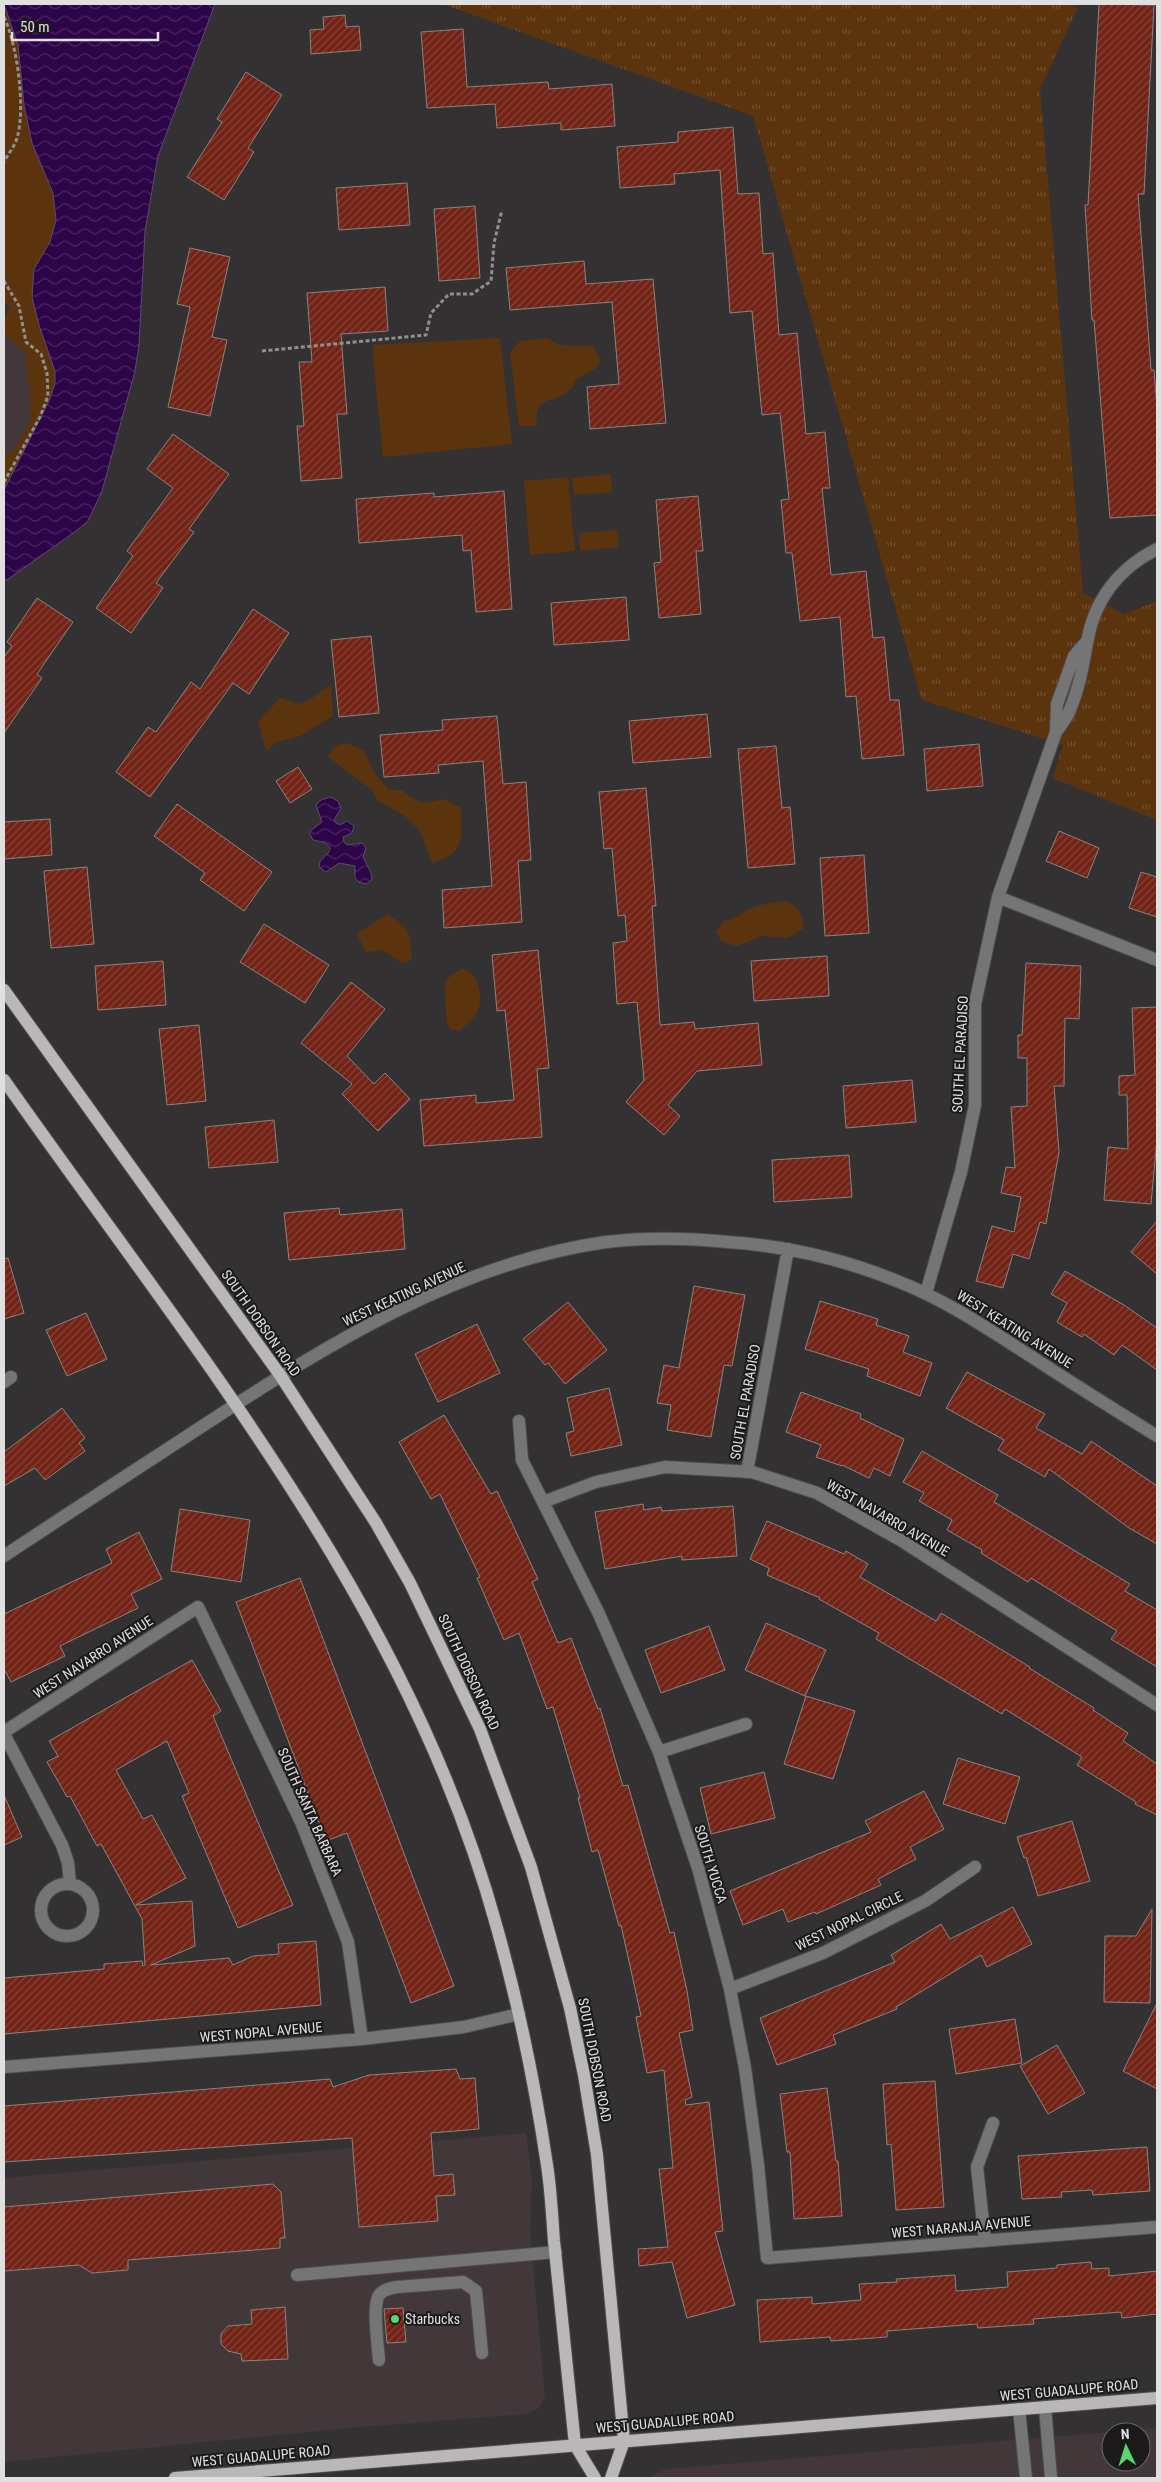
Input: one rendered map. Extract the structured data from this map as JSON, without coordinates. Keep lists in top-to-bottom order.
{
  "streets": {
    "main road": ["SOUTH DOBSON ROAD", "WEST GUADALUPE ROAD"],
    "street": [
      "SOUTH EL PARADISO",
      "WEST KEATING AVENUE",
      "WEST NAVARRO AVENUE",
      "SOUTH SANTA BARBARA",
      "SOUTH YUCCA",
      "WEST NOPAL CIRCLE",
      "WEST NOPAL AVENUE",
      "WEST NARANJA AVENUE"
    ]
  },
  "crossings": [
    ["SOUTH EL PARADISO", "WEST KEATING AVENUE"],
    ["SOUTH EL PARADISO", "WEST NAVARRO AVENUE"],
    ["WEST KEATING AVENUE", "SOUTH DOBSON ROAD"],
    ["SOUTH DOBSON ROAD", "WEST GUADALUPE ROAD"],
    ["WEST NAVARRO AVENUE", "SOUTH SANTA BARBARA"],
    ["WEST NAVARRO AVENUE", "SOUTH YUCCA"],
    ["SOUTH SANTA BARBARA", "WEST NOPAL AVENUE"],
    ["SOUTH YUCCA", "WEST NOPAL CIRCLE"],
    ["SOUTH YUCCA", "WEST NARANJA AVENUE"]
  ],
  "places": ["Starbucks"],
  "scale_bar": "50 m",
  "north": "top"
}
